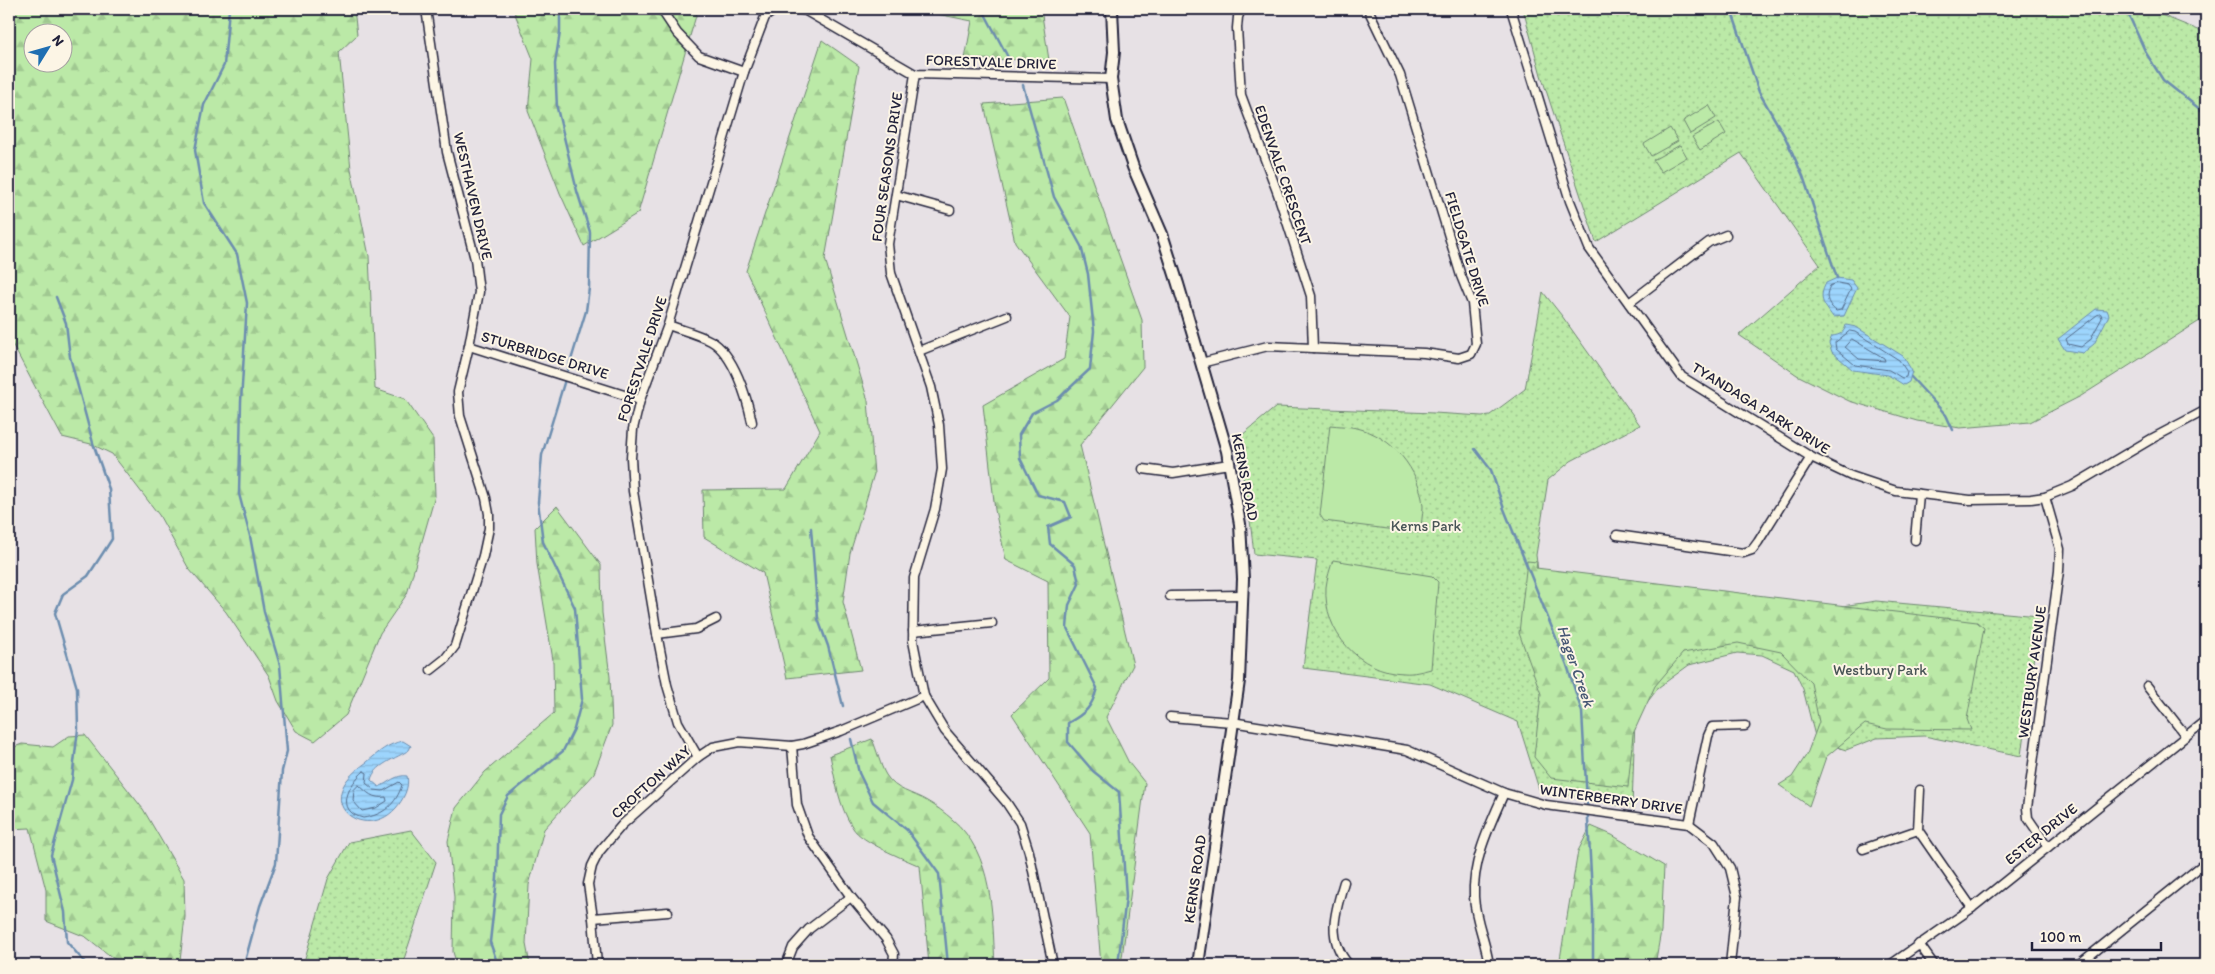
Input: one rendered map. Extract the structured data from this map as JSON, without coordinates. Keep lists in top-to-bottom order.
{
  "streets": {
    "street": [
      "FORESTVALE DRIVE",
      "FOUR SEASONS DRIVE",
      "EDENVALE CRESCENT",
      "WESTHAVEN DRIVE",
      "FIELDGATE DRIVE",
      "STURBRIDGE DRIVE",
      "TYANDAGA PARK DRIVE",
      "KERNS ROAD",
      "WESTBURY AVENUE",
      "CROFTON WAY",
      "WINTERBERRY DRIVE",
      "ESTER DRIVE"
    ]
  },
  "crossings": [
    ["FORESTVALE DRIVE", "FOUR SEASONS DRIVE"],
    ["FORESTVALE DRIVE", "STURBRIDGE DRIVE"],
    ["FORESTVALE DRIVE", "KERNS ROAD"],
    ["FORESTVALE DRIVE", "CROFTON WAY"],
    ["FOUR SEASONS DRIVE", "CROFTON WAY"],
    ["EDENVALE CRESCENT", "FIELDGATE DRIVE"],
    ["WESTHAVEN DRIVE", "STURBRIDGE DRIVE"],
    ["FIELDGATE DRIVE", "KERNS ROAD"],
    ["TYANDAGA PARK DRIVE", "WESTBURY AVENUE"],
    ["KERNS ROAD", "WINTERBERRY DRIVE"],
    ["WESTBURY AVENUE", "ESTER DRIVE"]
  ],
  "water": ["Hager Creek"],
  "parks": ["Kerns Park", "Westbury Park"],
  "scale_bar": "100 m",
  "north": "top right"
}
